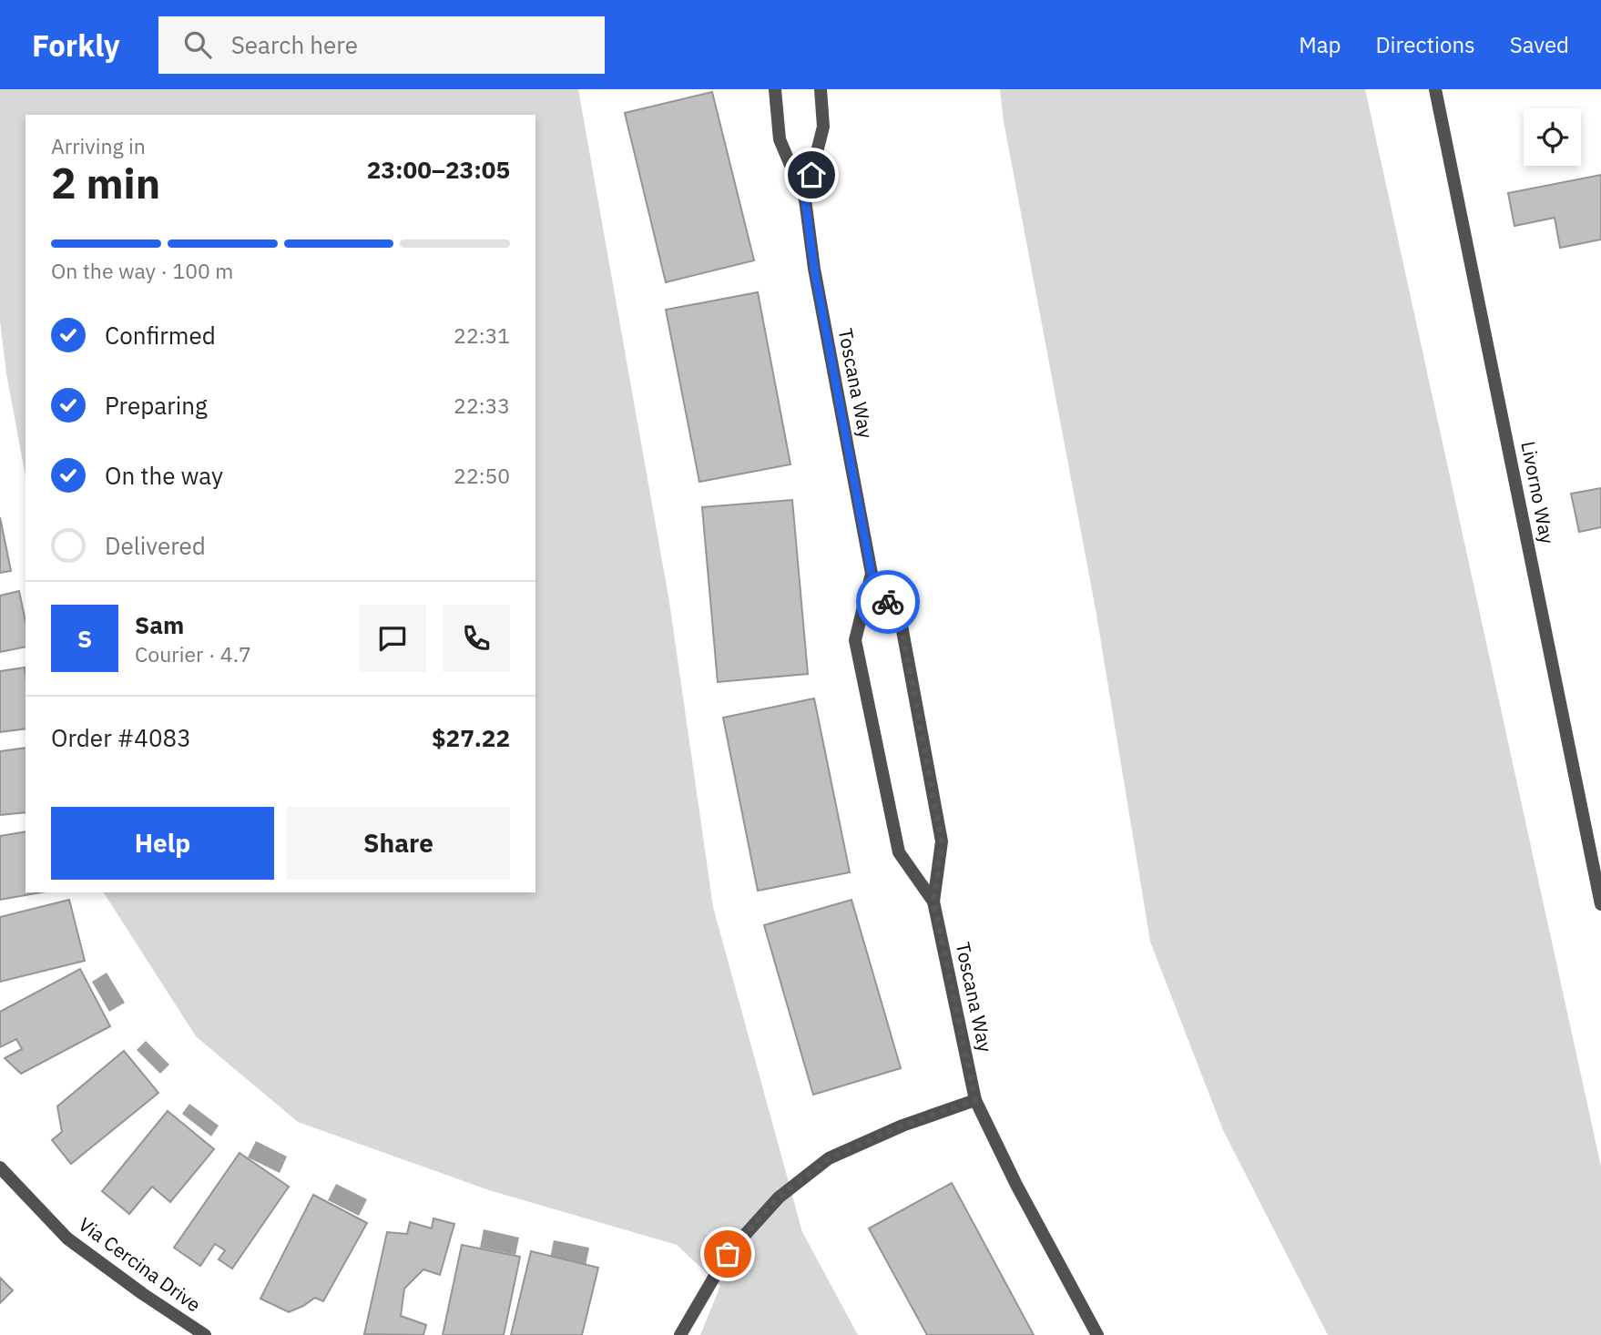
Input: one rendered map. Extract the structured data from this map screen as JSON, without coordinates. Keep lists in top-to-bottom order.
{
  "streets": {
    "street": ["Toscana Way", "Livorno Way", "Via Cercina Drive"]
  },
  "page": {
    "header": "Forkly",
    "search": "Search here",
    "nav": ["Map", "Directions", "Saved"],
    "heading": ["2 min", "Arriving in", "23:00–23:05"],
    "panel": [
      "Sam",
      "Courier · 4.7",
      "Order #4083",
      "$27.22"
    ],
    "bar": "On the way · 100 m",
    "list": [
      ["Confirmed", "22:31"],
      ["Preparing", "22:33"],
      ["On the way", "22:50"],
      "Delivered"
    ],
    "round": "S",
    "buttons": ["Help", "Share"]
  }
}
